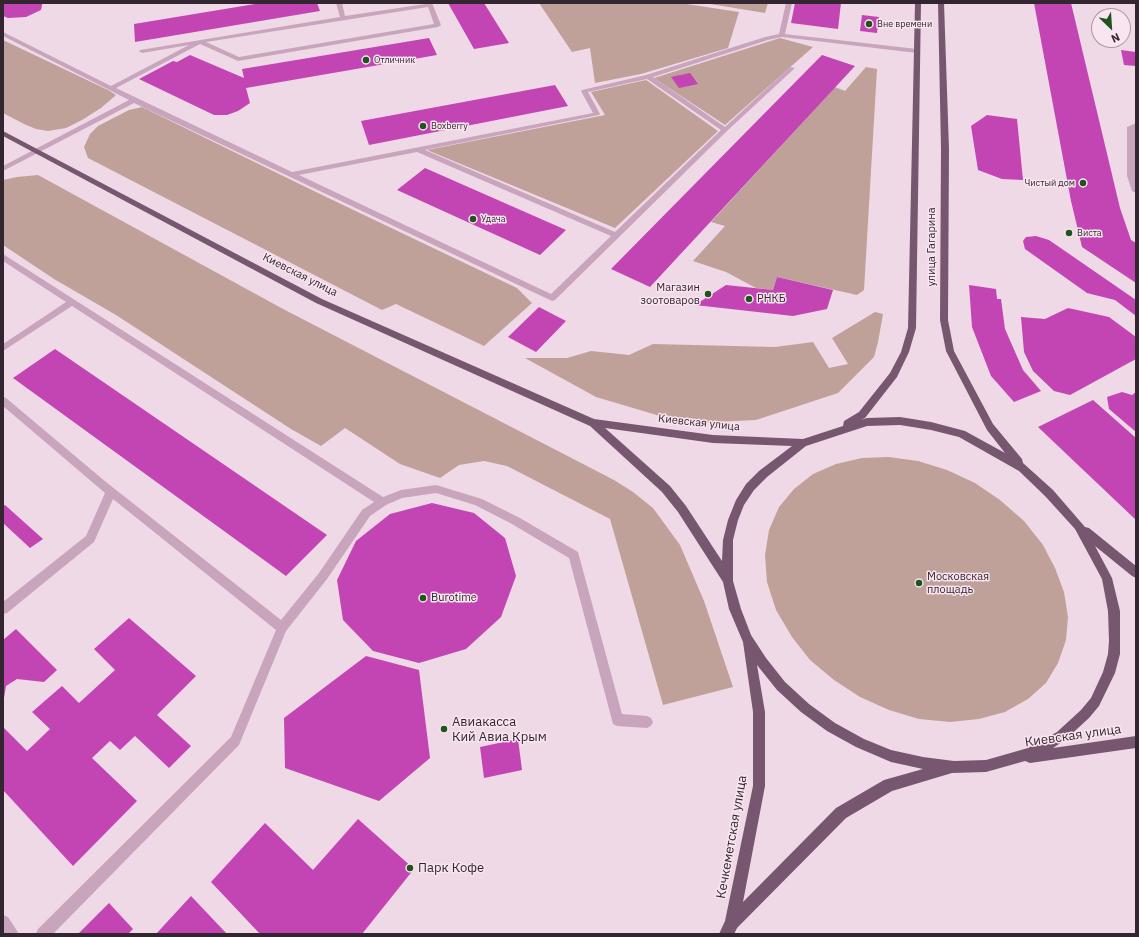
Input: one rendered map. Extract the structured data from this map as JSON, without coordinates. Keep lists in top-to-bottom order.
{
  "streets": {
    "main road": ["улица Гагарина", "Киевская улица", "Кечкеметская улица"]
  },
  "places": [
    "Вне времени",
    "Отличник",
    "Boxberry",
    "Чистый дом",
    "Удача",
    "Виста",
    "Магазин зоотоваров",
    "РНКБ",
    "Московская площадь",
    "Burotime",
    "Авиакасса Кий Авиа Крым",
    "Парк Кофе"
  ],
  "north": "bottom right"
}
